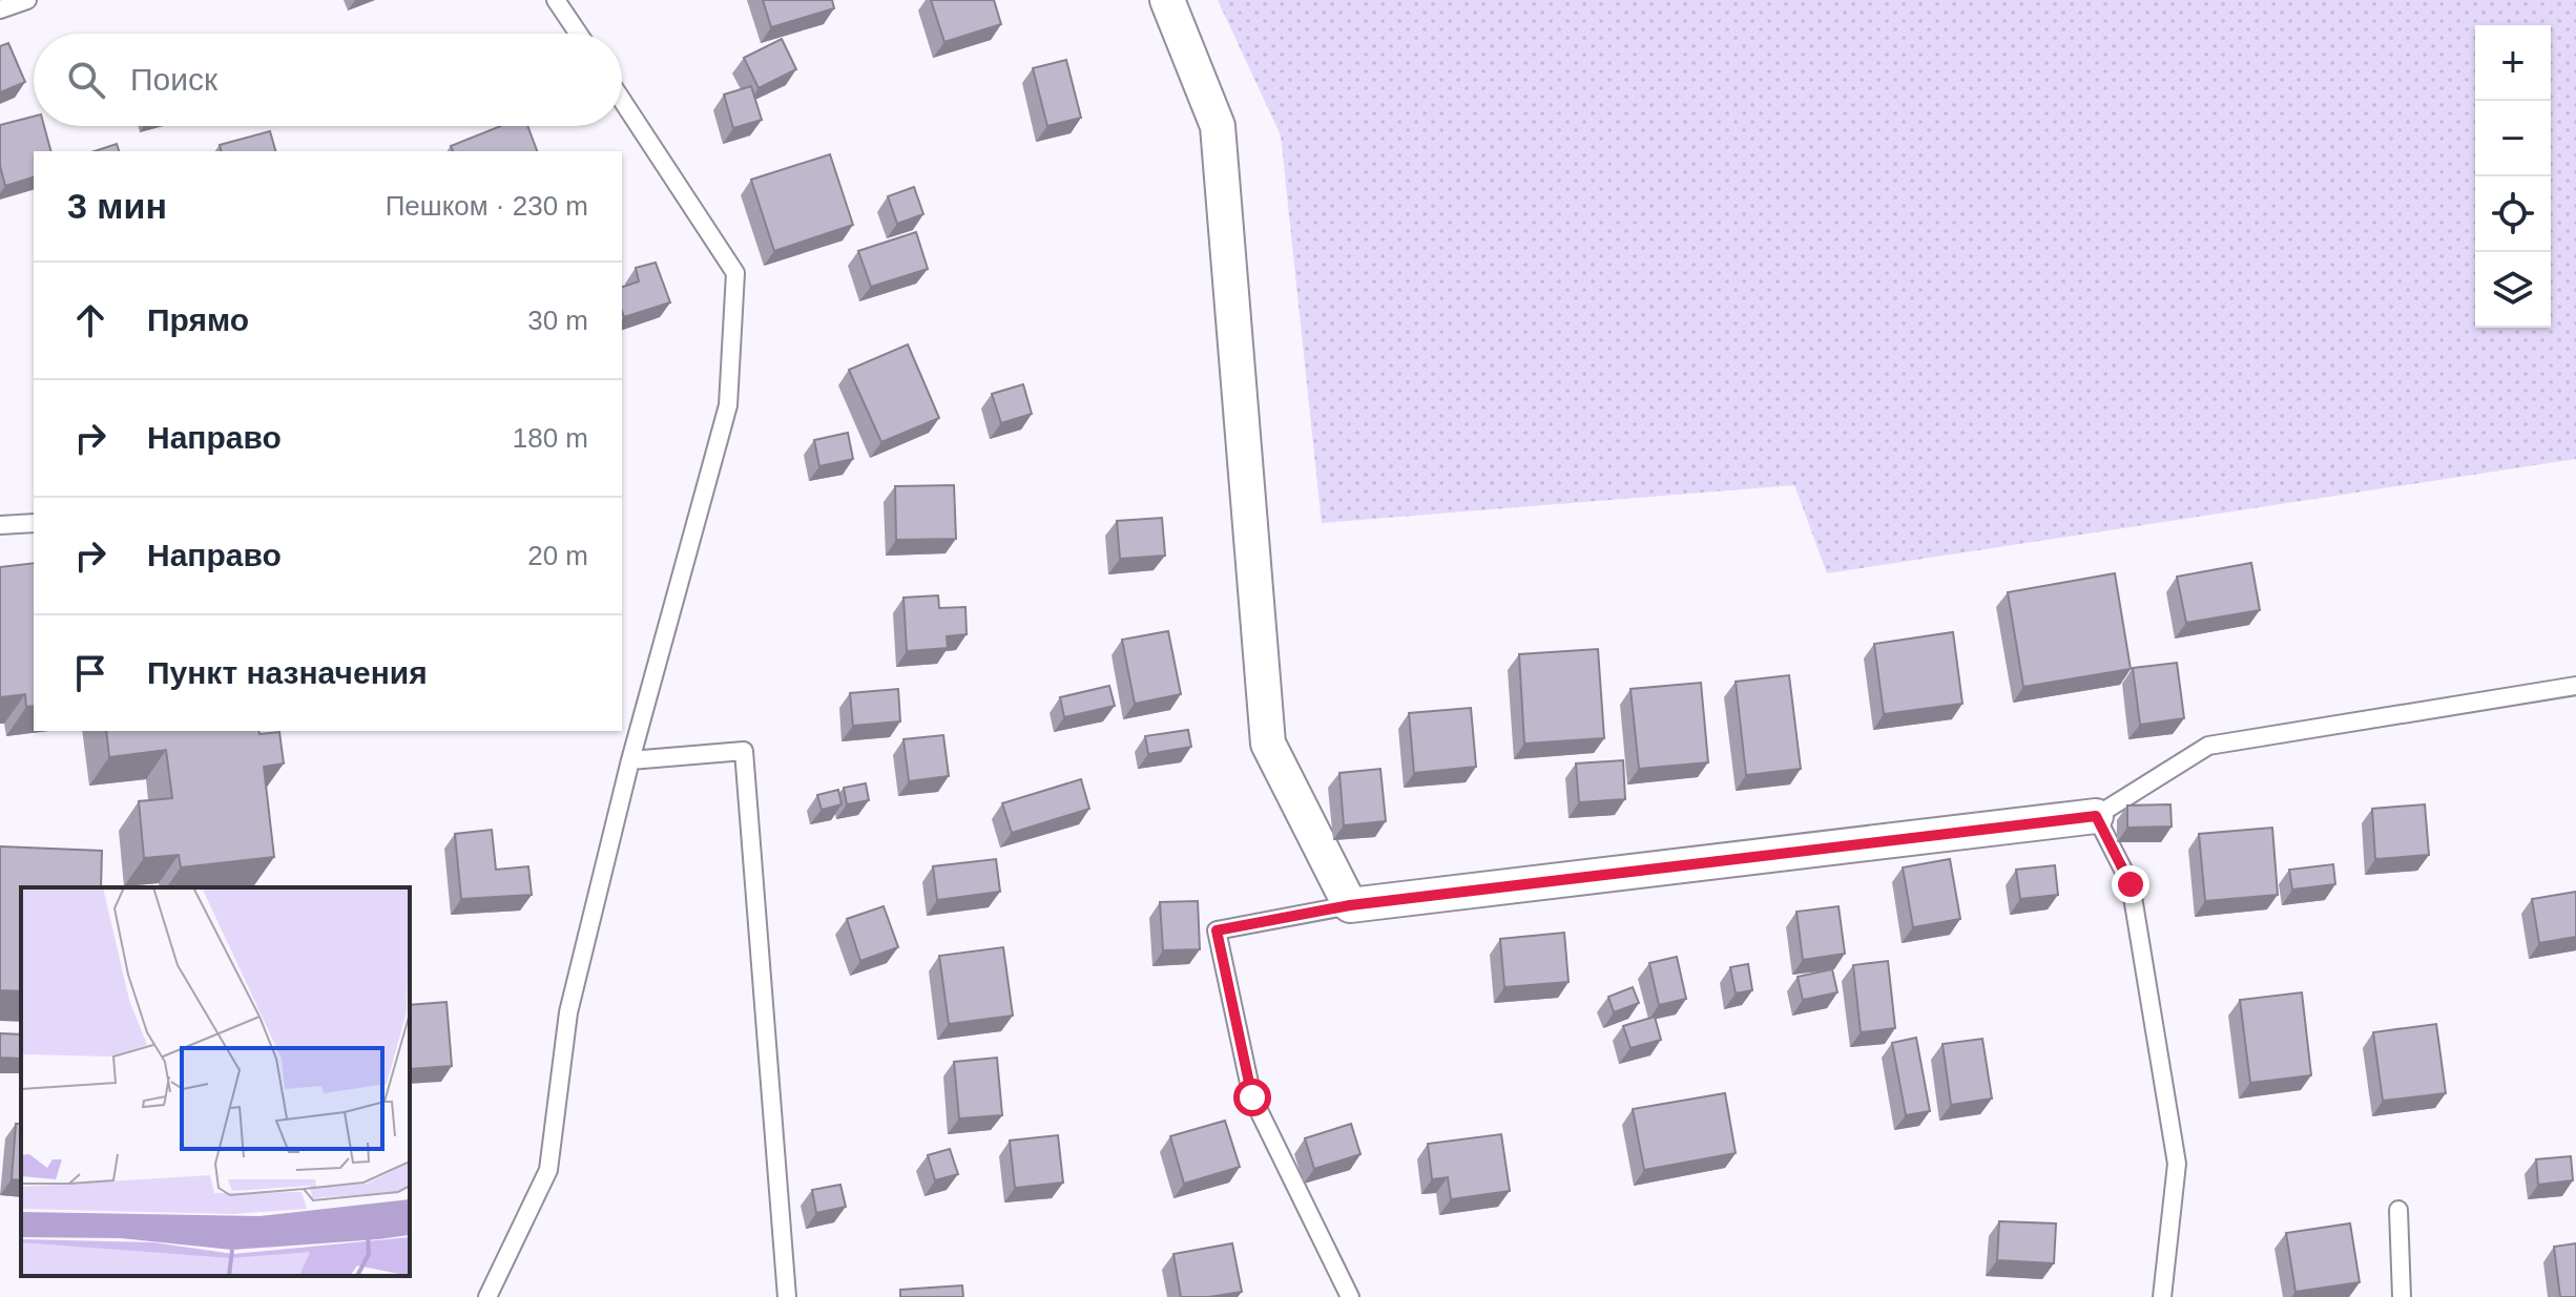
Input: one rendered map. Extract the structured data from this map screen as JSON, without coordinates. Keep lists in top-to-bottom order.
{
  "page": {
    "map_buttons": ["+", "−"],
    "search": "Поиск",
    "heading": ["3 мин", "Пешком · 230 m"],
    "list": [
      ["Прямо", "30 m"],
      ["Направо", "180 m"],
      ["Направо", "20 m"],
      "Пункт назначения"
    ]
  }
}
